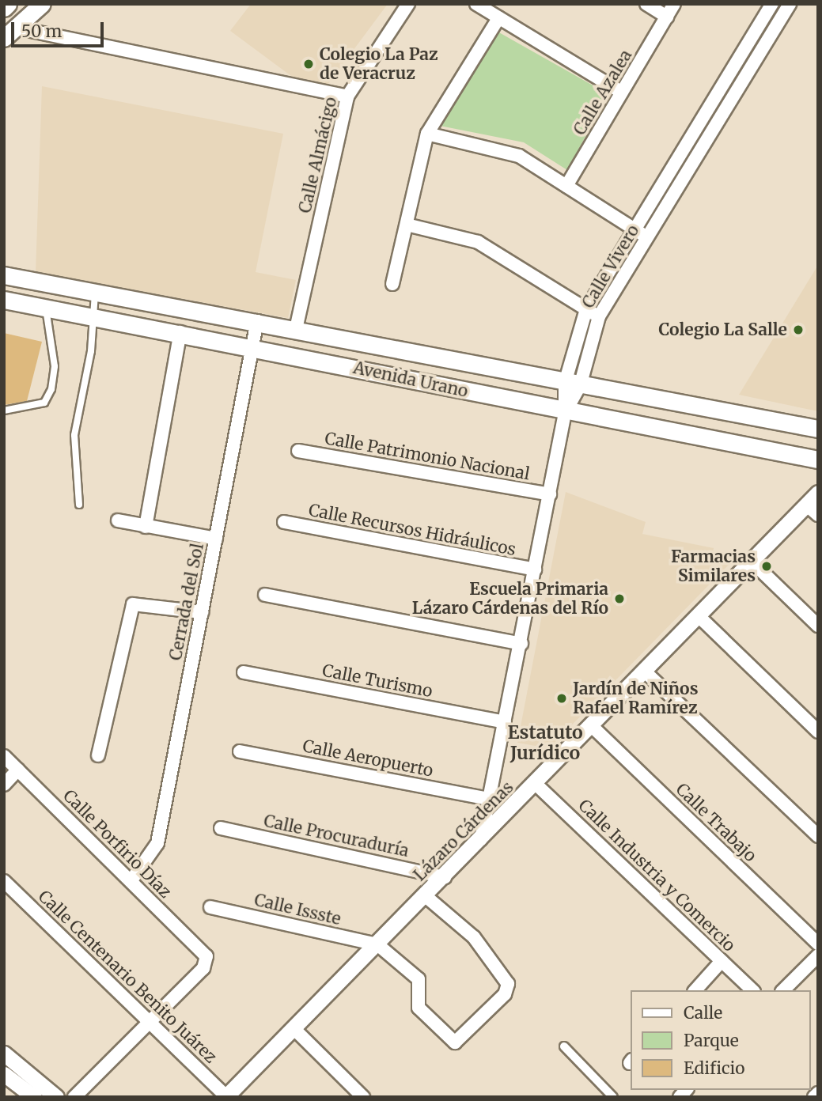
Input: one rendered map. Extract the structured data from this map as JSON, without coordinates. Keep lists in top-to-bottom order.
{
  "streets": {
    "main road": ["Avenida Urano"],
    "street": [
      "Calle Azalea",
      "Calle Almácigo",
      "Calle Vivero",
      "Calle Patrimonio Nacional",
      "Calle Recursos Hidráulicos",
      "Cerrada del Sol",
      "Calle Turismo",
      "Calle Aeropuerto",
      "Calle Trabajo",
      "Lázaro Cárdenas",
      "Calle Procuraduría",
      "Calle Porfirio Díaz",
      "Calle Industria y Comercio",
      "Calle Issste",
      "Calle Centenario Benito Juárez"
    ]
  },
  "crossings": [
    ["Calle Almácigo", "Avenida Urano"],
    ["Calle Vivero", "Avenida Urano"],
    ["Calle Vivero", "Calle Patrimonio Nacional"],
    ["Calle Vivero", "Calle Recursos Hidráulicos"],
    ["Calle Vivero", "Calle Turismo"],
    ["Calle Vivero", "Calle Aeropuerto"],
    ["Calle Vivero", "Lázaro Cárdenas"],
    ["Avenida Urano", "Cerrada del Sol"],
    ["Cerrada del Sol", "Calle Porfirio Díaz"],
    ["Calle Trabajo", "Lázaro Cárdenas"],
    ["Lázaro Cárdenas", "Calle Procuraduría"],
    ["Lázaro Cárdenas", "Calle Industria y Comercio"],
    ["Lázaro Cárdenas", "Calle Issste"],
    ["Lázaro Cárdenas", "Calle Centenario Benito Juárez"],
    ["Calle Porfirio Díaz", "Calle Centenario Benito Juárez"]
  ],
  "districts": ["Estatuto Jurídico"],
  "places": [
    "Colegio La Paz de Veracruz",
    "Colegio La Salle",
    "Farmacias Similares",
    "Escuela Primaria Lázaro Cárdenas del Río",
    "Jardín de Niños Rafael Ramírez"
  ],
  "legend": ["Calle", "Parque", "Edificio"],
  "scale_bar": "50 m"
}
